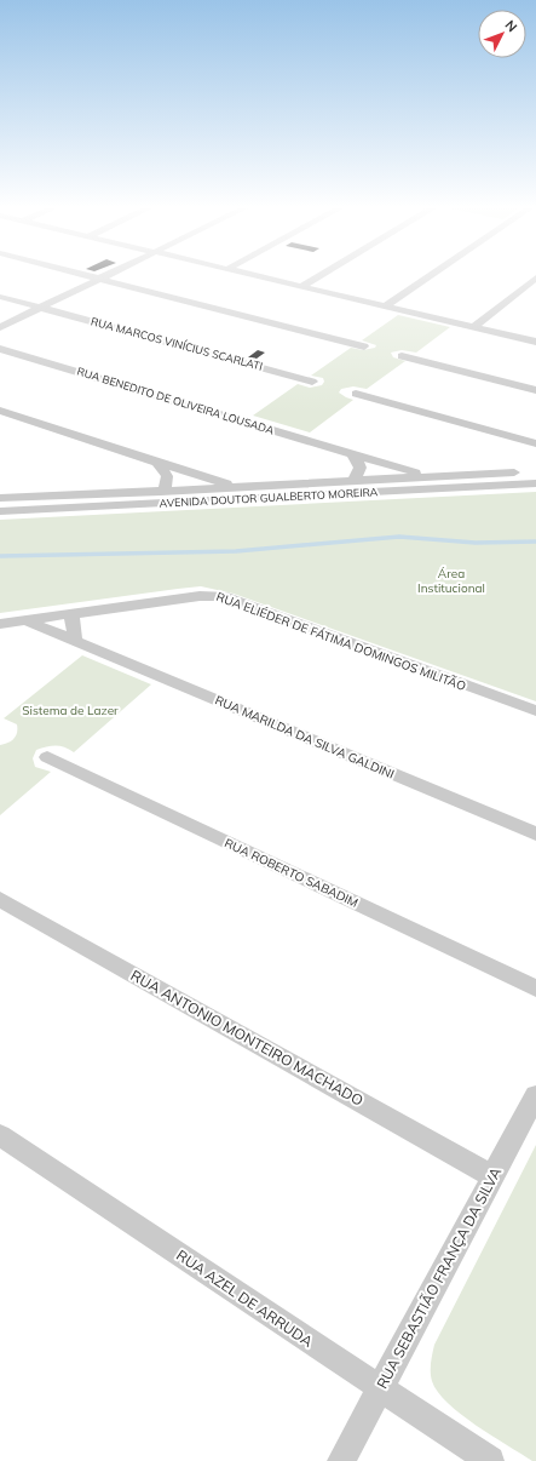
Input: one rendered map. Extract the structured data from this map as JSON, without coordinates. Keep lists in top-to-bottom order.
{
  "streets": {
    "street": [
      "RUA MARCOS VINÍCIUS SCARLATI",
      "RUA BENEDITO DE OLIVEIRA LOUSADA",
      "AVENIDA DOUTOR GUALBERTO MOREIRA",
      "RUA ELIÉDER DE FÁTIMA DOMINGOS MILITÃO",
      "RUA MARILDA DA SILVA GALDINI",
      "RUA ROBERTO SABADIM",
      "RUA ANTONIO MONTEIRO MACHADO",
      "RUA SEBASTIÃO FRANÇA DA SILVA",
      "RUA AZEL DE ARRUDA"
    ]
  },
  "crossings": [
    ["RUA BENEDITO DE OLIVEIRA LOUSADA", "AVENIDA DOUTOR GUALBERTO MOREIRA"],
    ["RUA ELIÉDER DE FÁTIMA DOMINGOS MILITÃO", "RUA MARILDA DA SILVA GALDINI"],
    ["RUA ANTONIO MONTEIRO MACHADO", "RUA SEBASTIÃO FRANÇA DA SILVA"],
    ["RUA SEBASTIÃO FRANÇA DA SILVA", "RUA AZEL DE ARRUDA"]
  ],
  "parks": ["Área Institucional", "Sistema de Lazer"],
  "north": "top right"
}
